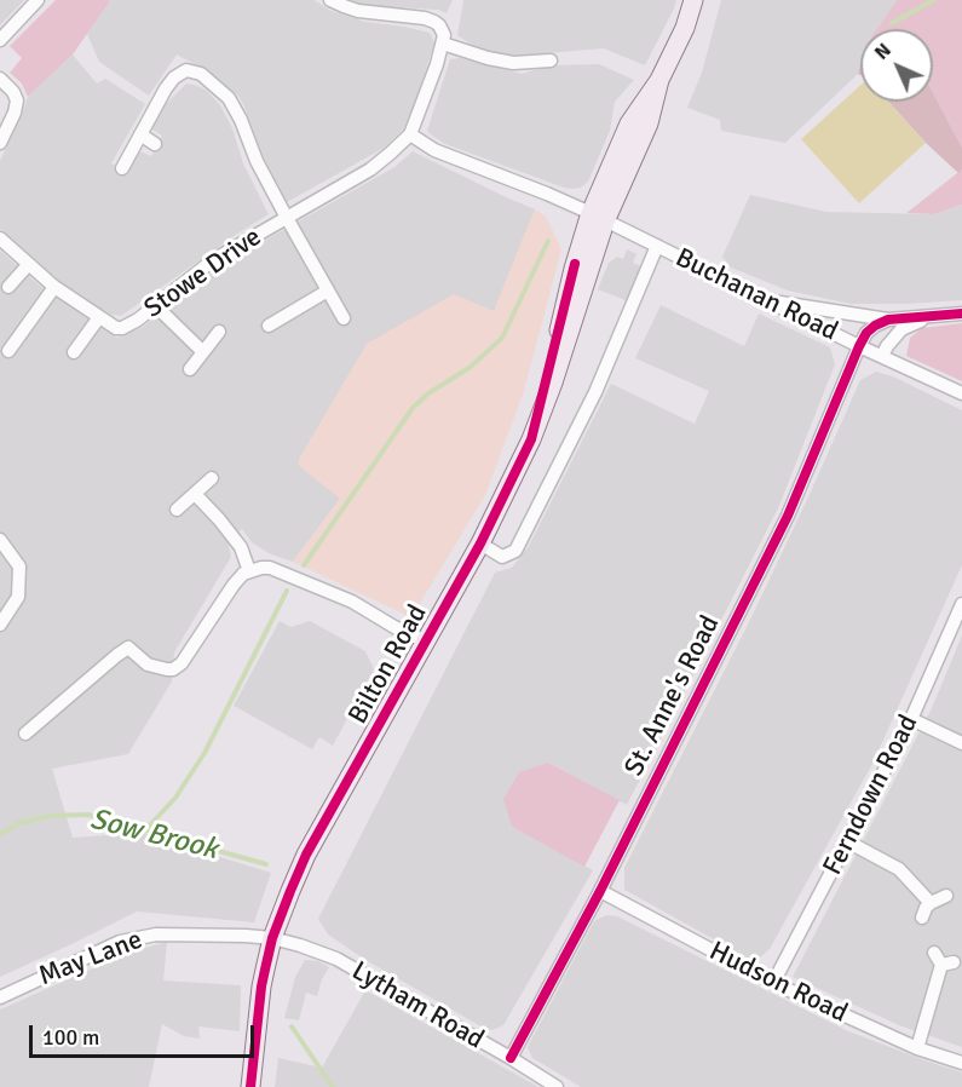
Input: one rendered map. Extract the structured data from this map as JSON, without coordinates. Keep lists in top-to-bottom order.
{
  "streets": {
    "main road": ["Bilton Road"],
    "street": [
      "Stowe Drive",
      "Buchanan Road",
      "St. Anne's Road",
      "Ferndown Road",
      "May Lane",
      "Hudson Road",
      "Lytham Road"
    ]
  },
  "crossings": [
    ["Stowe Drive", "Buchanan Road"],
    ["Buchanan Road", "Bilton Road"],
    ["Buchanan Road", "St. Anne's Road"],
    ["Bilton Road", "May Lane"],
    ["Bilton Road", "Lytham Road"],
    ["St. Anne's Road", "Hudson Road"],
    ["St. Anne's Road", "Lytham Road"],
    ["Ferndown Road", "Hudson Road"],
    ["May Lane", "Lytham Road"]
  ],
  "water": ["Sow Brook"],
  "scale_bar": "100 m",
  "north": "top left"
}
